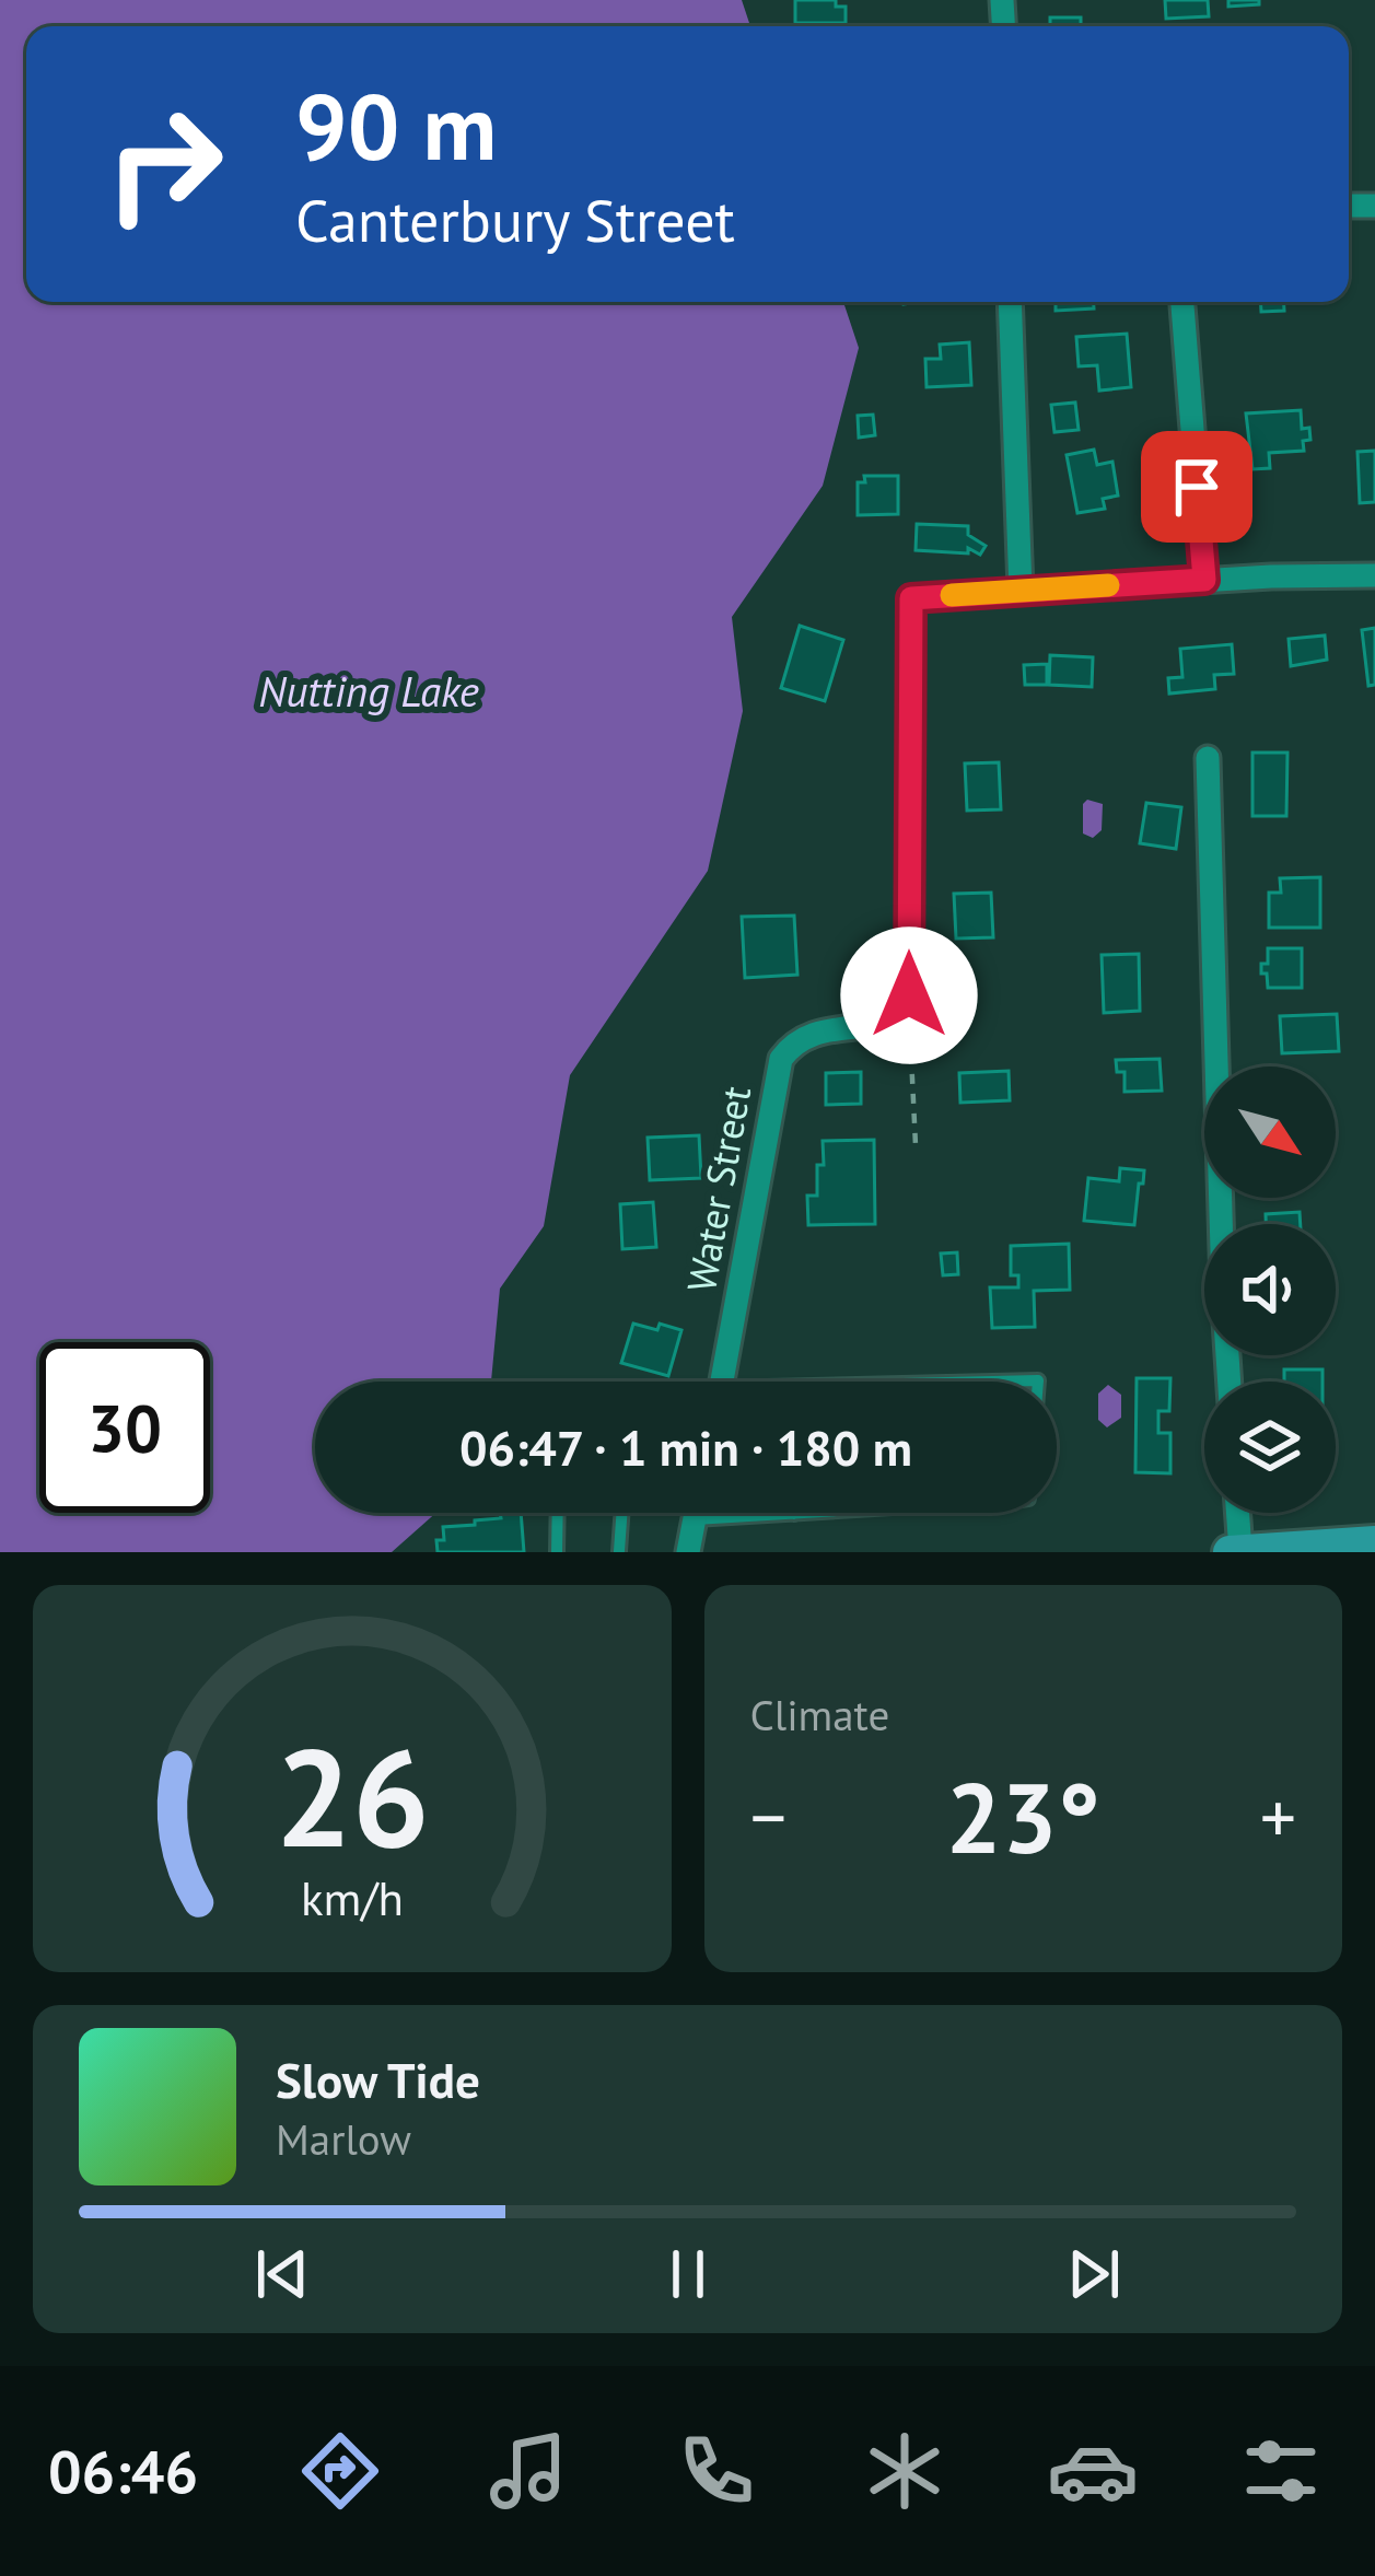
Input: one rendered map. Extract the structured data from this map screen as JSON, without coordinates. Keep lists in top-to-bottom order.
{
  "streets": {
    "street": ["Water Street"]
  },
  "water": ["Nutting Lake"],
  "north": "bottom right",
  "page": {
    "turn": ["90 m", "Canterbury Street"],
    "limit": "30",
    "trip": "06:47 · 1 min · 180 m",
    "tile": "Climate",
    "heat": ["−", "23°", "+"],
    "song": ["Slow Tide", "Marlow"],
    "tabs": "06:46",
    "gauge": ["26", "km/h"]
  }
}
